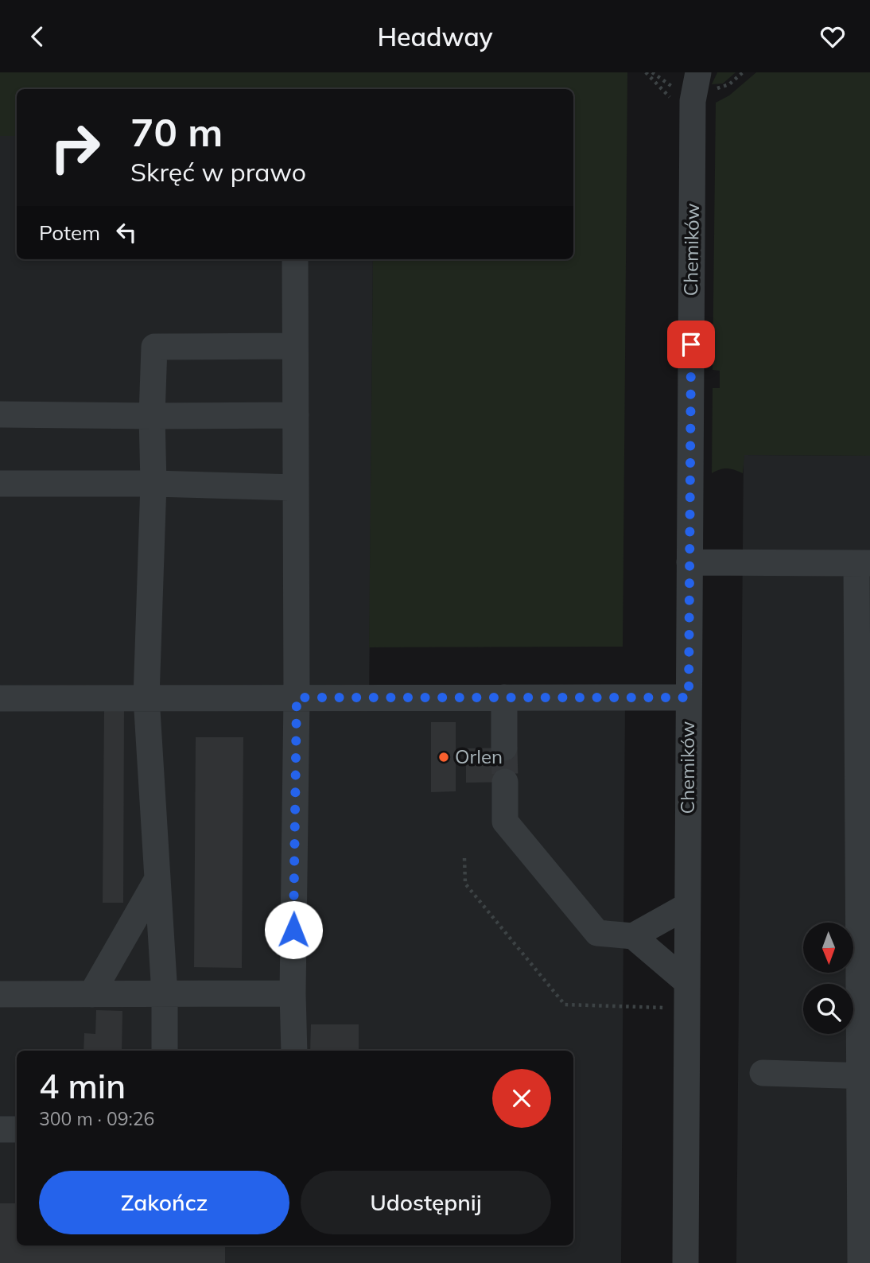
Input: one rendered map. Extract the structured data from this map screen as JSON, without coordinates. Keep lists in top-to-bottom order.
{
  "streets": {
    "street": ["Chemików"]
  },
  "places": ["Orlen"],
  "north": "bottom",
  "page": {
    "header": "Headway",
    "turn": ["70 m", "Skręć w prawo"],
    "then": "Potem",
    "heading": ["4 min", "300 m · 09:26"],
    "buttons": ["Zakończ", "Udostępnij"]
  }
}
